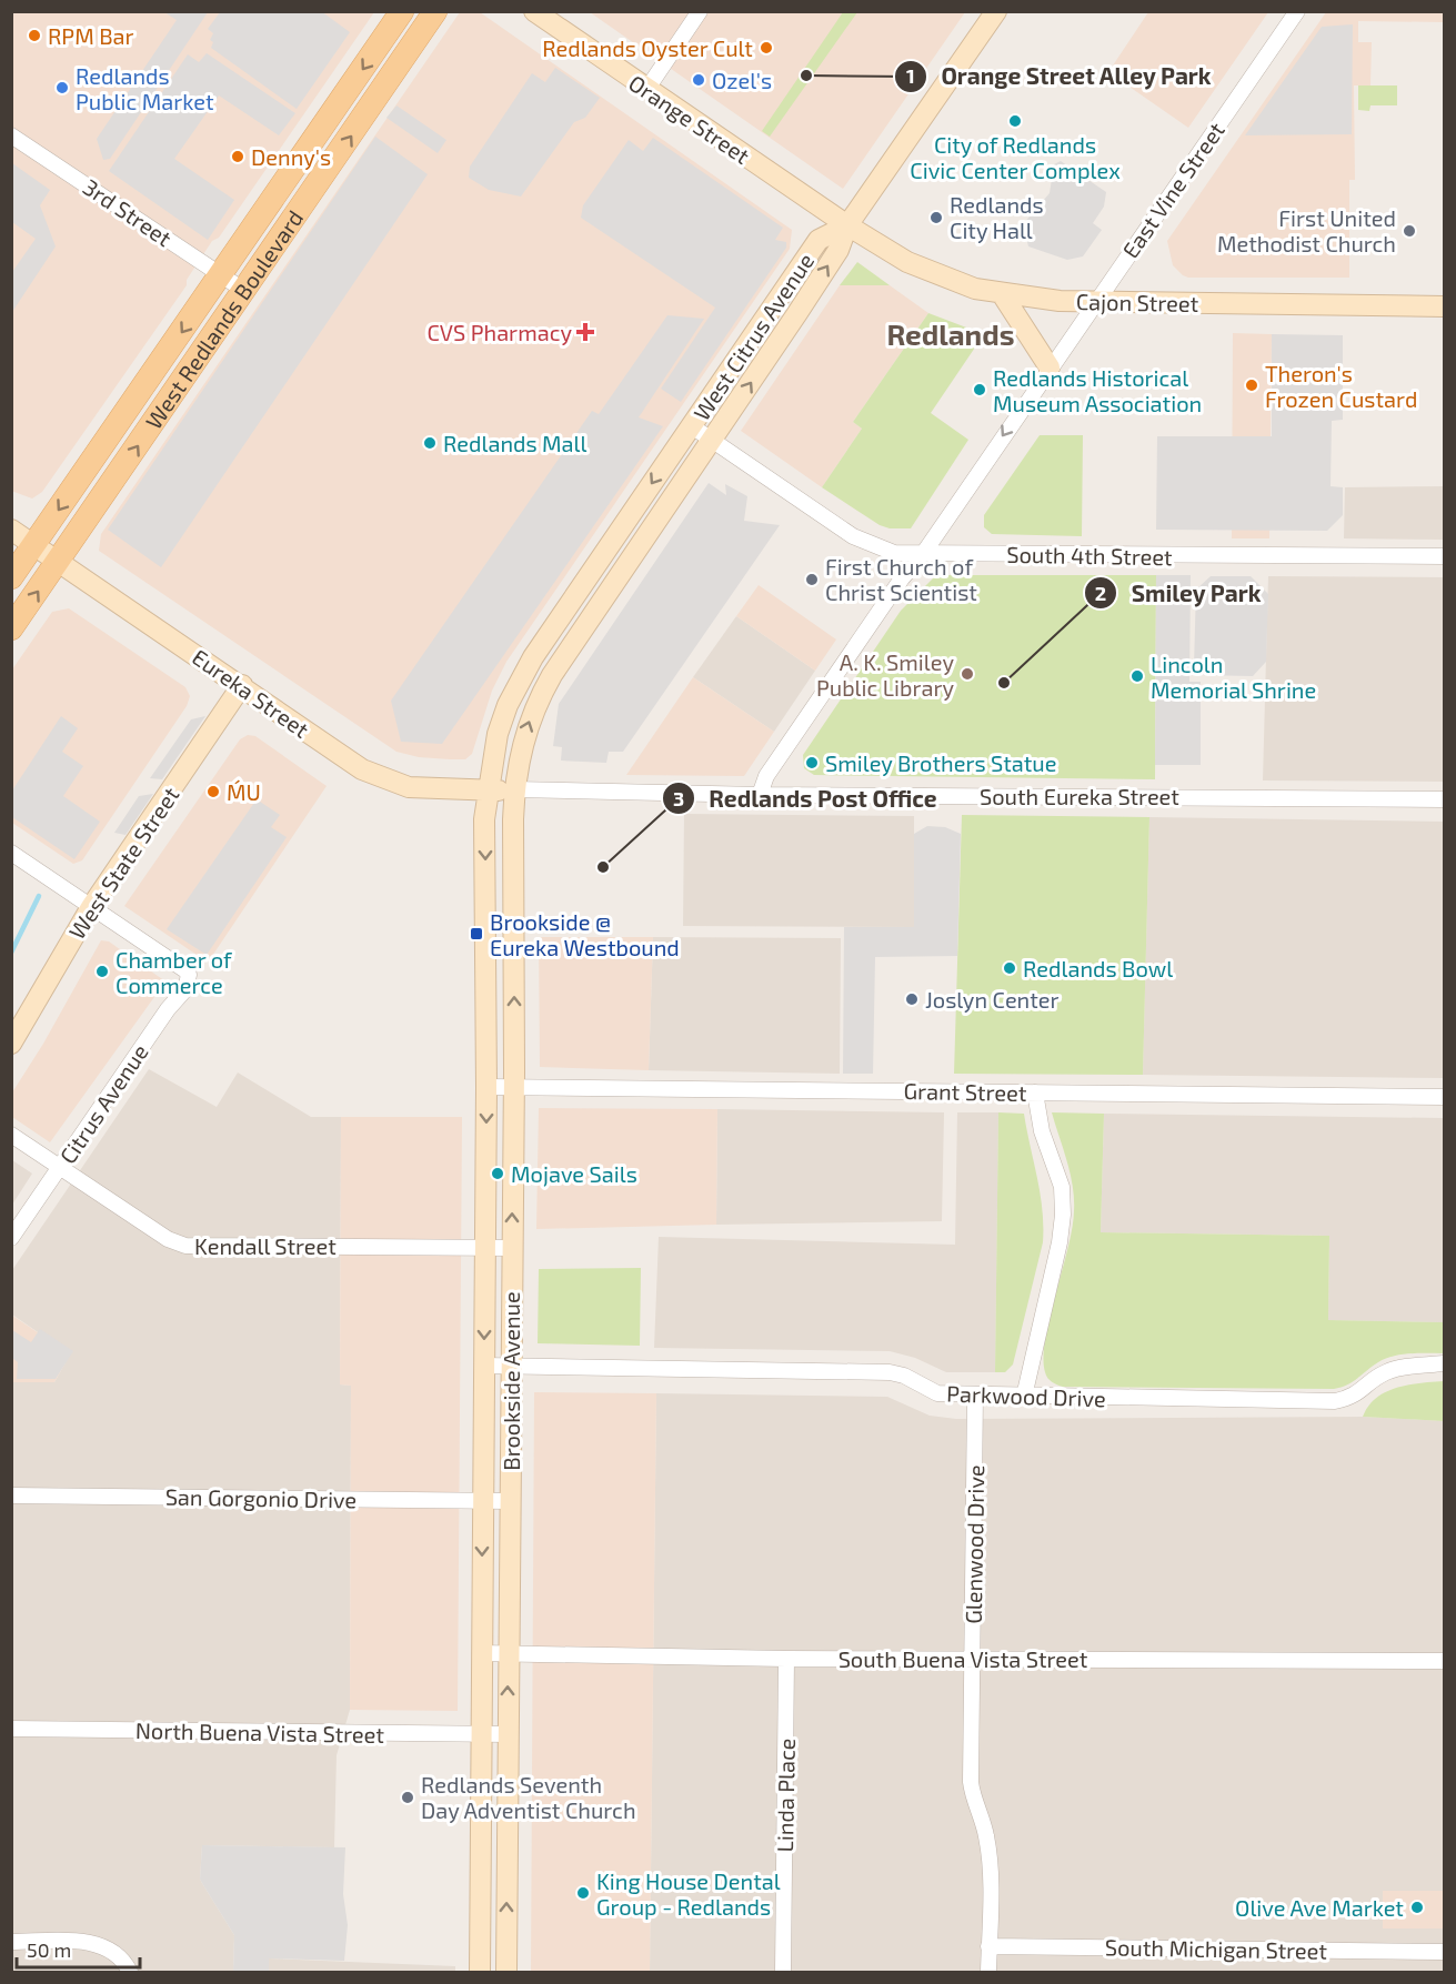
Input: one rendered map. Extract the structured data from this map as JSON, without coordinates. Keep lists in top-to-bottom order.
{
  "streets": {
    "main road": [
      "Orange Street",
      "Cajon Street",
      "West Redlands Boulevard",
      "West Citrus Avenue",
      "Eureka Street",
      "West State Street",
      "Brookside Avenue"
    ],
    "street": [
      "East Vine Street",
      "3rd Street",
      "South 4th Street",
      "South Eureka Street",
      "Grant Street",
      "Citrus Avenue",
      "Kendall Street",
      "Parkwood Drive",
      "San Gorgonio Drive",
      "Glenwood Drive",
      "South Buena Vista Street",
      "North Buena Vista Street",
      "Linda Place",
      "South Michigan Street"
    ]
  },
  "crossings": [
    ["Orange Street", "Cajon Street"],
    ["Orange Street", "West Citrus Avenue"],
    ["East Vine Street", "Cajon Street"],
    ["East Vine Street", "South 4th Street"],
    ["East Vine Street", "South Eureka Street"],
    ["3rd Street", "West Redlands Boulevard"],
    ["Cajon Street", "West Citrus Avenue"],
    ["West Redlands Boulevard", "Eureka Street"],
    ["West Citrus Avenue", "South 4th Street"],
    ["West Citrus Avenue", "Eureka Street"],
    ["West Citrus Avenue", "South Eureka Street"],
    ["West Citrus Avenue", "Brookside Avenue"],
    ["Eureka Street", "South Eureka Street"],
    ["Eureka Street", "West State Street"],
    ["Eureka Street", "Brookside Avenue"],
    ["South Eureka Street", "Brookside Avenue"],
    ["West State Street", "Citrus Avenue"],
    ["Grant Street", "Brookside Avenue"],
    ["Citrus Avenue", "Kendall Street"],
    ["Kendall Street", "Brookside Avenue"],
    ["Brookside Avenue", "Parkwood Drive"],
    ["Brookside Avenue", "San Gorgonio Drive"],
    ["Brookside Avenue", "South Buena Vista Street"],
    ["Brookside Avenue", "North Buena Vista Street"],
    ["Parkwood Drive", "Glenwood Drive"],
    ["Glenwood Drive", "South Buena Vista Street"],
    ["Glenwood Drive", "South Michigan Street"],
    ["South Buena Vista Street", "Linda Place"]
  ],
  "districts": ["Redlands"],
  "places": {
    "other": [
      "RPM Bar",
      "Redlands Oyster Cult",
      "Orange Street Alley Park",
      "Ozel's",
      "Redlands Public Market",
      "City of Redlands Civic Center Complex",
      "Denny's",
      "Redlands City Hall",
      "First United Methodist Church",
      "Theron's Frozen Custard",
      "Redlands Historical Museum Association",
      "Redlands Mall",
      "First Church of Christ Scientist",
      "A. K. Smiley Public Library",
      "Lincoln Memorial Shrine",
      "Smiley Park",
      "Smiley Brothers Statue",
      "ḾU",
      "Redlands Post Office",
      "Redlands Bowl",
      "Chamber of Commerce",
      "Joslyn Center",
      "Mojave Sails",
      "Redlands Seventh Day Adventist Church",
      "King House Dental Group - Redlands",
      "Olive Ave Market"
    ],
    "health": ["CVS Pharmacy"],
    "transit": ["Brookside @ Eureka Westbound"]
  },
  "scale_bar": "50 m"
}
